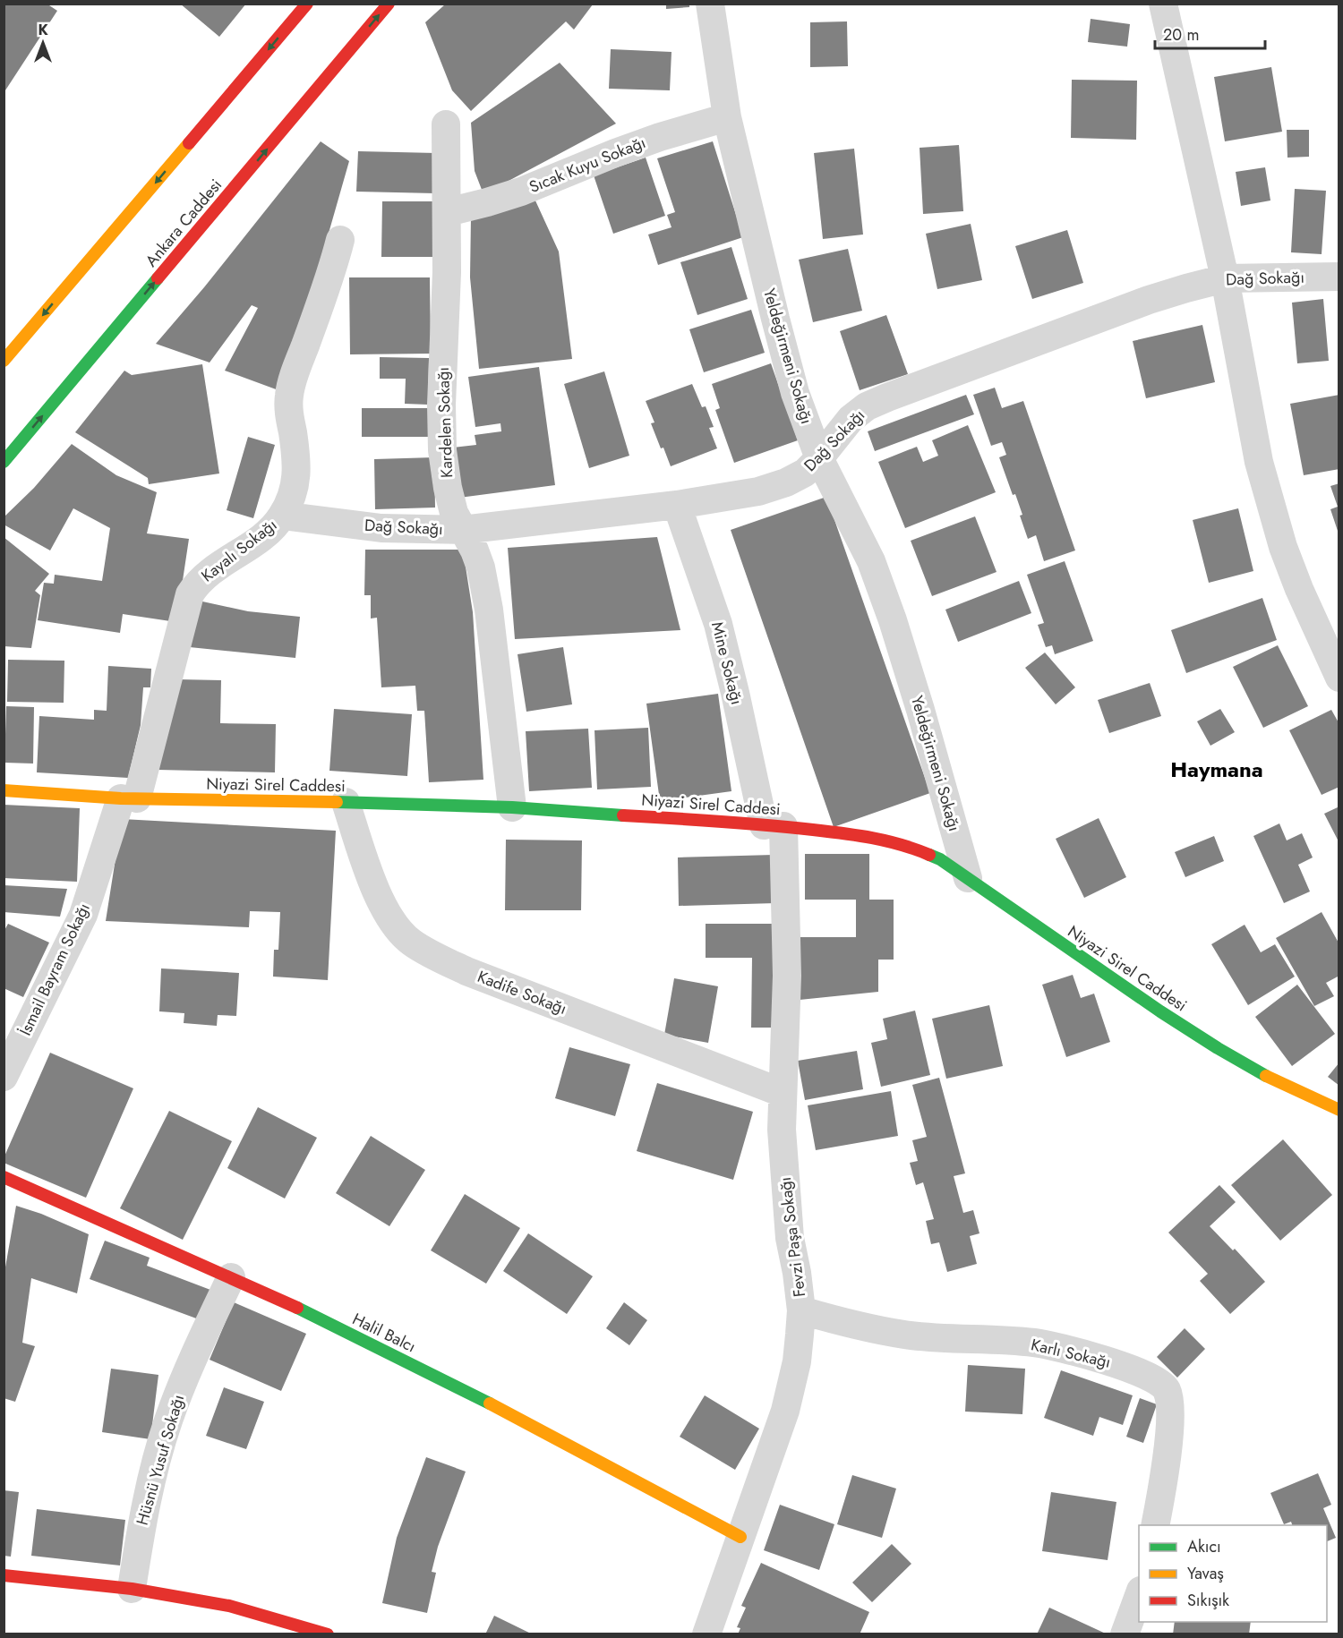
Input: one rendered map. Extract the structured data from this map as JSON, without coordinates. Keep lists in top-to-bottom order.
{
  "streets": {
    "street": [
      "Sıcak Kuyu Sokağı",
      "Ankara Caddesi",
      "Dağ Sokağı",
      "Yeldeğirmeni Sokağı",
      "Kardelen Sokağı",
      "Kayalı Sokağı",
      "Mine Sokağı",
      "Niyazi Sirel Caddesi",
      "İsmail Bayram Sokağı",
      "Kadife Sokağı",
      "Fevzi Paşa Sokağı",
      "Halil Balcı",
      "Karlı Sokağı",
      "Hüsnü Yusuf Sokağı"
    ]
  },
  "crossings": [
    ["Sıcak Kuyu Sokağı", "Yeldeğirmeni Sokağı"],
    ["Sıcak Kuyu Sokağı", "Kardelen Sokağı"],
    ["Dağ Sokağı", "Yeldeğirmeni Sokağı"],
    ["Dağ Sokağı", "Kardelen Sokağı"],
    ["Dağ Sokağı", "Kayalı Sokağı"],
    ["Dağ Sokağı", "Mine Sokağı"],
    ["Yeldeğirmeni Sokağı", "Niyazi Sirel Caddesi"],
    ["Kardelen Sokağı", "Niyazi Sirel Caddesi"],
    ["Kayalı Sokağı", "Niyazi Sirel Caddesi"],
    ["Kayalı Sokağı", "İsmail Bayram Sokağı"],
    ["Mine Sokağı", "Niyazi Sirel Caddesi"],
    ["Mine Sokağı", "Fevzi Paşa Sokağı"],
    ["Niyazi Sirel Caddesi", "İsmail Bayram Sokağı"],
    ["Niyazi Sirel Caddesi", "Kadife Sokağı"],
    ["Niyazi Sirel Caddesi", "Fevzi Paşa Sokağı"],
    ["Kadife Sokağı", "Fevzi Paşa Sokağı"],
    ["Fevzi Paşa Sokağı", "Halil Balcı"],
    ["Fevzi Paşa Sokağı", "Karlı Sokağı"],
    ["Halil Balcı", "Hüsnü Yusuf Sokağı"]
  ],
  "districts": ["Haymana"],
  "legend": ["Akıcı", "Yavaş", "Sıkışık"],
  "scale_bar": "20 m",
  "north": "top"
}
